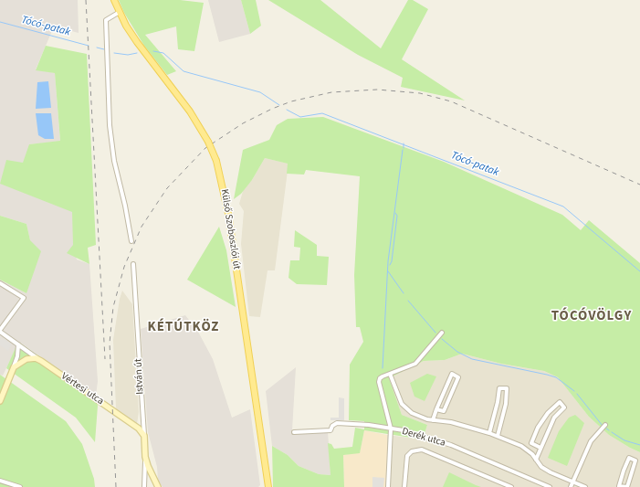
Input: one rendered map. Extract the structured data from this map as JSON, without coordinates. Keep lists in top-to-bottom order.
{
  "streets": {
    "main road": ["Külső Szoboszlói út"],
    "street": ["István út", "Vértesi utca", "Derék utca"]
  },
  "crossings": [
    ["István út", "Vértesi utca"]
  ],
  "districts": ["TÓCÓVÖLGY", "KÉTÚTKÖZ"],
  "water": ["Tócó-patak"]
}
